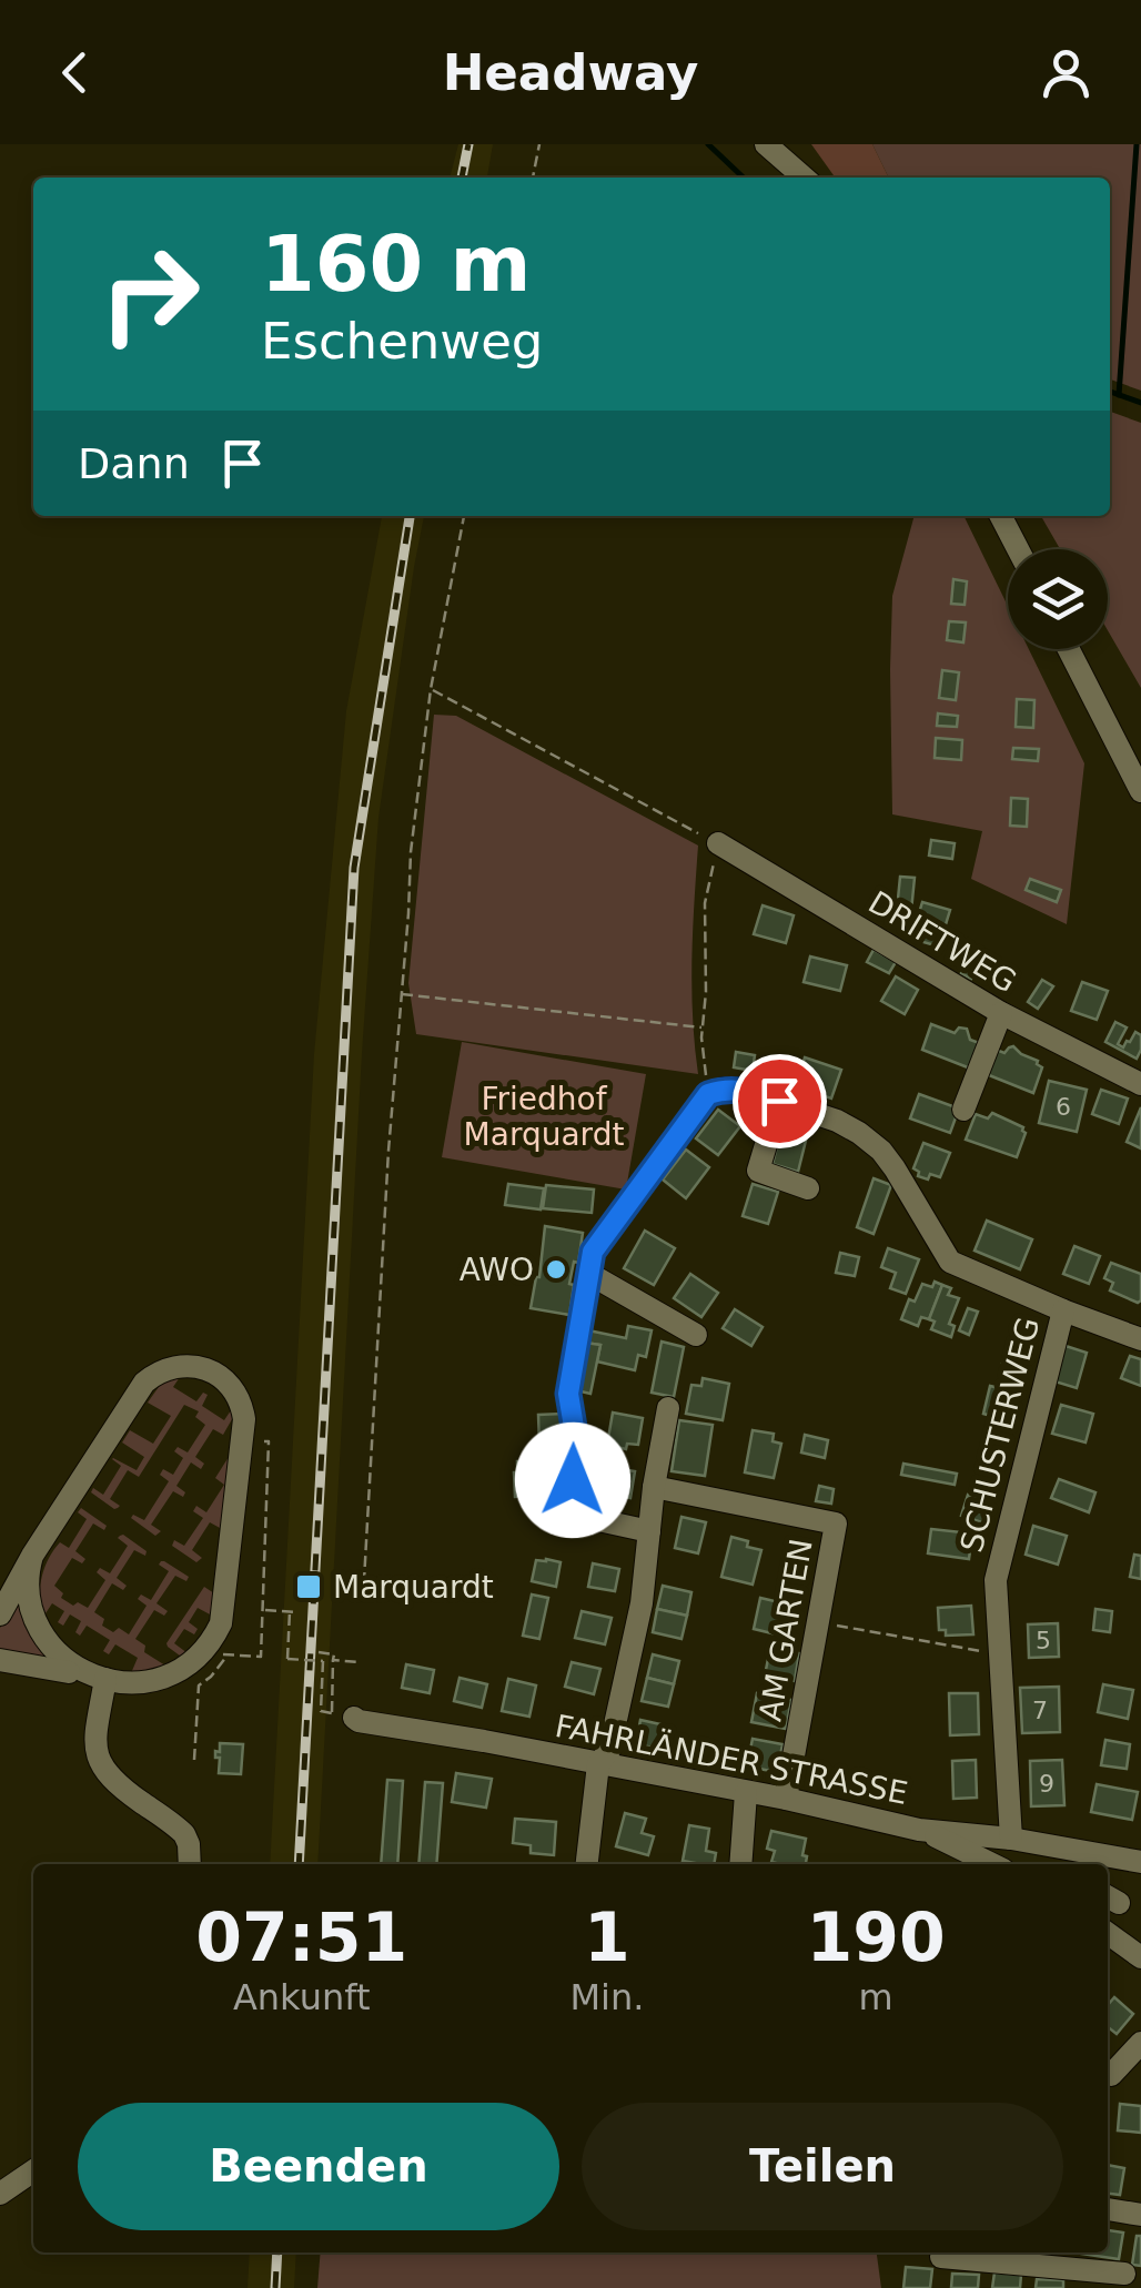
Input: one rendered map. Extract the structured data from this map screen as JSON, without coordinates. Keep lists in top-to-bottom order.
{
  "streets": {
    "street": [
      "DRIFTWEG",
      "SCHUSTERWEG",
      "AM GARTEN",
      "FAHRLÄNDER STRASSE"
    ]
  },
  "crossings": [
    ["SCHUSTERWEG", "FAHRLÄNDER STRASSE"],
    ["AM GARTEN", "FAHRLÄNDER STRASSE"]
  ],
  "parks": ["Friedhof Marquardt"],
  "places": {
    "other": ["AWO"],
    "transit": ["Marquardt"]
  },
  "house_numbers": [
    "6",
    "5",
    "7",
    "9"
  ],
  "page": {
    "header": "Headway",
    "turn": ["160 m", "Eschenweg"],
    "then": "Dann",
    "eta": [
      "07:51",
      "Ankunft",
      "1",
      "Min.",
      "190",
      "m"
    ],
    "buttons": ["Beenden", "Teilen"]
  }
}
